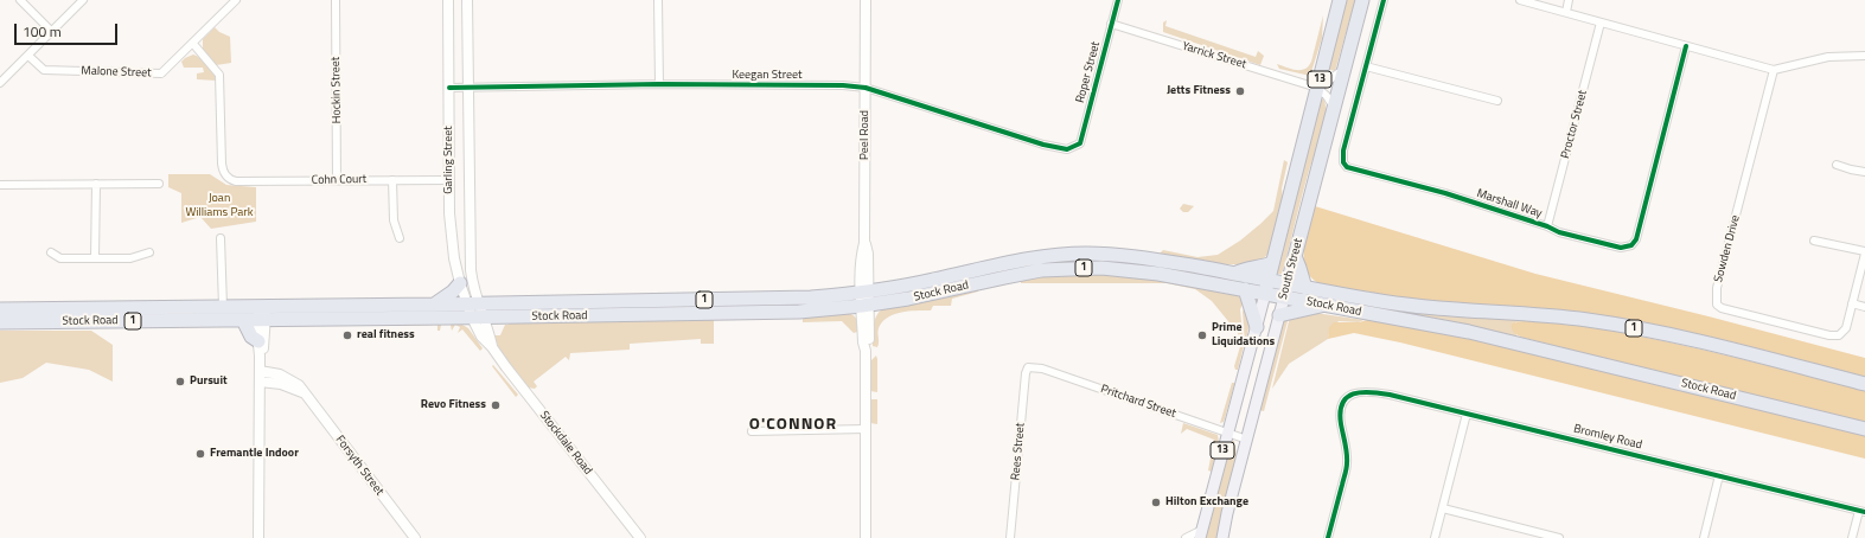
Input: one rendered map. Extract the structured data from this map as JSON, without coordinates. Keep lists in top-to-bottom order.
{
  "streets": {
    "highway": [
      "13",
      "1",
      "South Street",
      "Stock Road"
    ],
    "street": [
      "Yarrick Street",
      "Malone Street",
      "Roper Street",
      "Keegan Street",
      "Hockin Street",
      "Proctor Street",
      "Peel Road",
      "Garling Street",
      "Cohn Court",
      "Marshall Way",
      "Sowden Drive",
      "Pritchard Street",
      "Bromley Road",
      "Stockdale Road",
      "Rees Street",
      "Forsyth Street"
    ]
  },
  "crossings": [
    ["Yarrick Street", "Roper Street"],
    ["Yarrick Street", "South Street"],
    ["Malone Street", "Cohn Court"],
    ["Roper Street", "Keegan Street"],
    ["Keegan Street", "Peel Road"],
    ["Keegan Street", "Garling Street"],
    ["Hockin Street", "Cohn Court"],
    ["Proctor Street", "Marshall Way"],
    ["Peel Road", "Stock Road"],
    ["Garling Street", "Cohn Court"],
    ["Garling Street", "Stock Road"],
    ["Garling Street", "Stockdale Road"],
    ["South Street", "Stock Road"],
    ["South Street", "Pritchard Street"],
    ["Stock Road", "Stockdale Road"],
    ["Pritchard Street", "Rees Street"]
  ],
  "districts": ["O'CONNOR"],
  "parks": ["Joan Williams Park"],
  "places": [
    "Jetts Fitness",
    "real fitness",
    "Prime Liquidations",
    "Pursuit",
    "Revo Fitness",
    "Fremantle Indoor",
    "Hilton Exchange"
  ],
  "scale_bar": "100 m"
}
